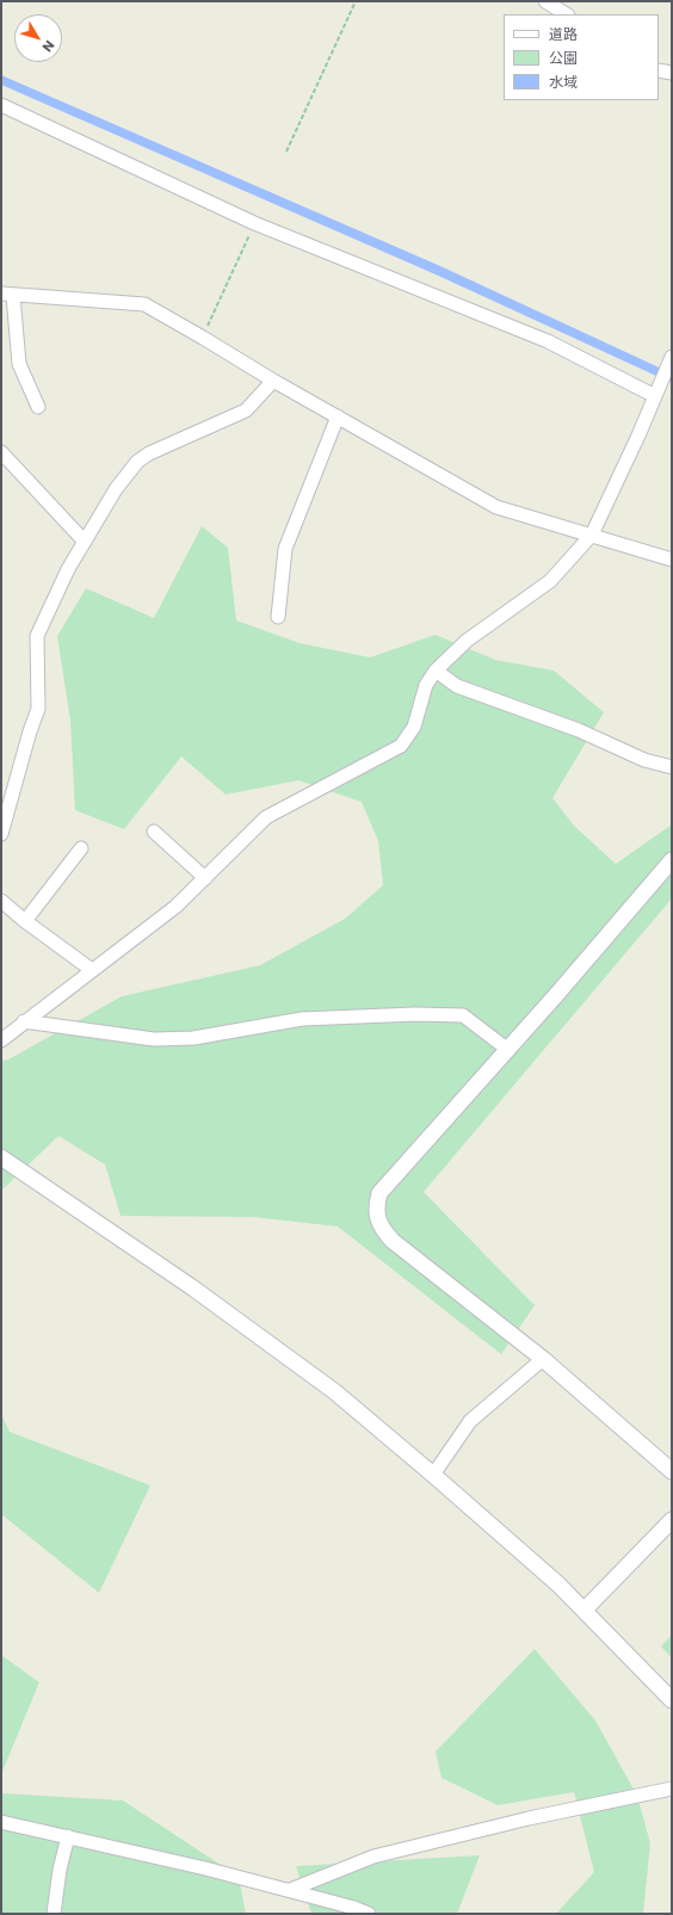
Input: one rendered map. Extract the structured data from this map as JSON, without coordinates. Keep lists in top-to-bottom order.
{
  "legend": ["道路", "公園", "水域"],
  "north": "bottom right"
}
